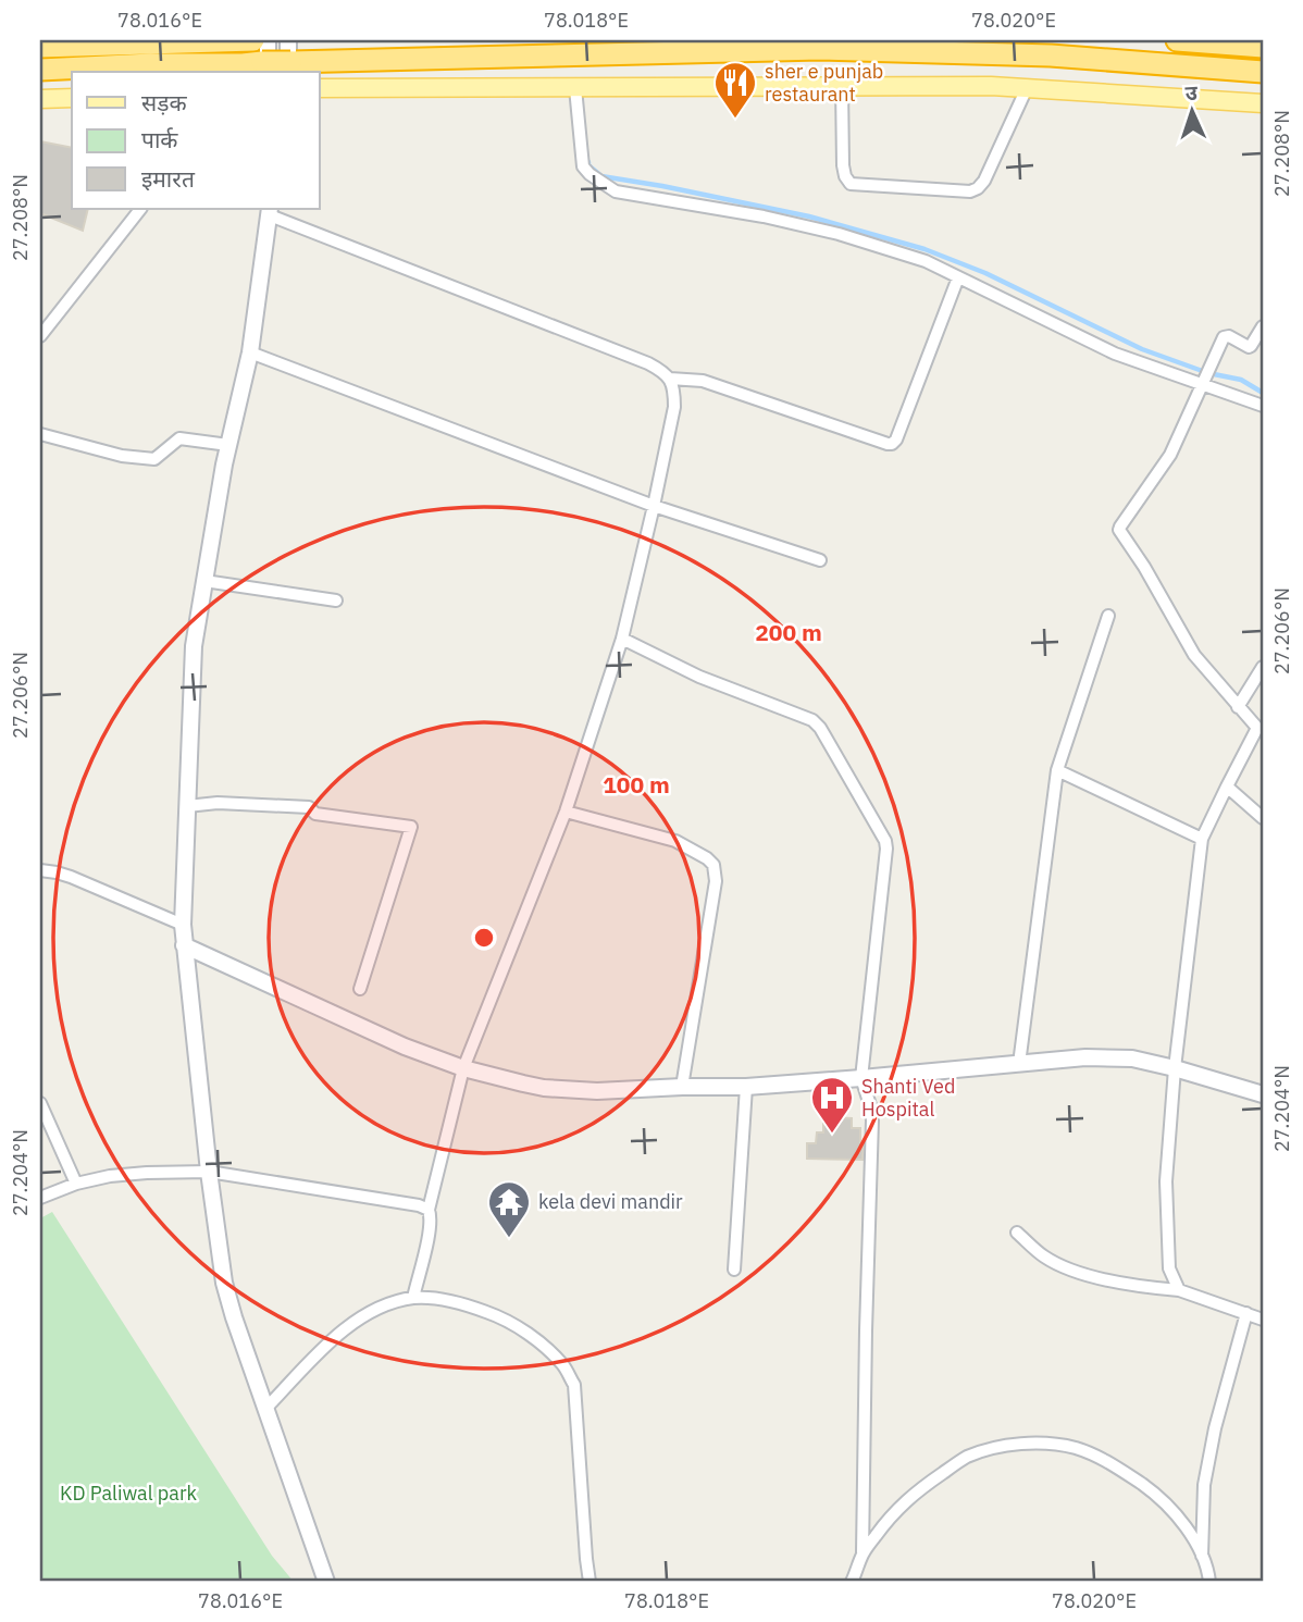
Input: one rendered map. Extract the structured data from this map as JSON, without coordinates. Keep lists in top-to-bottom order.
{
  "parks": ["KD Paliwal park"],
  "places": {
    "restaurant": ["sher e punjab restaurant"],
    "hospital": ["Shanti Ved Hospital"],
    "temple": ["kela devi mandir"]
  },
  "legend": ["सड़क", "पार्क", "इमारत"],
  "north": "top",
  "coordinates": [
    "78.016°E",
    "78.018°E",
    "78.020°E",
    "27.208°N",
    "27.206°N",
    "27.204°N"
  ],
  "rings": ["200 m", "100 m"]
}
